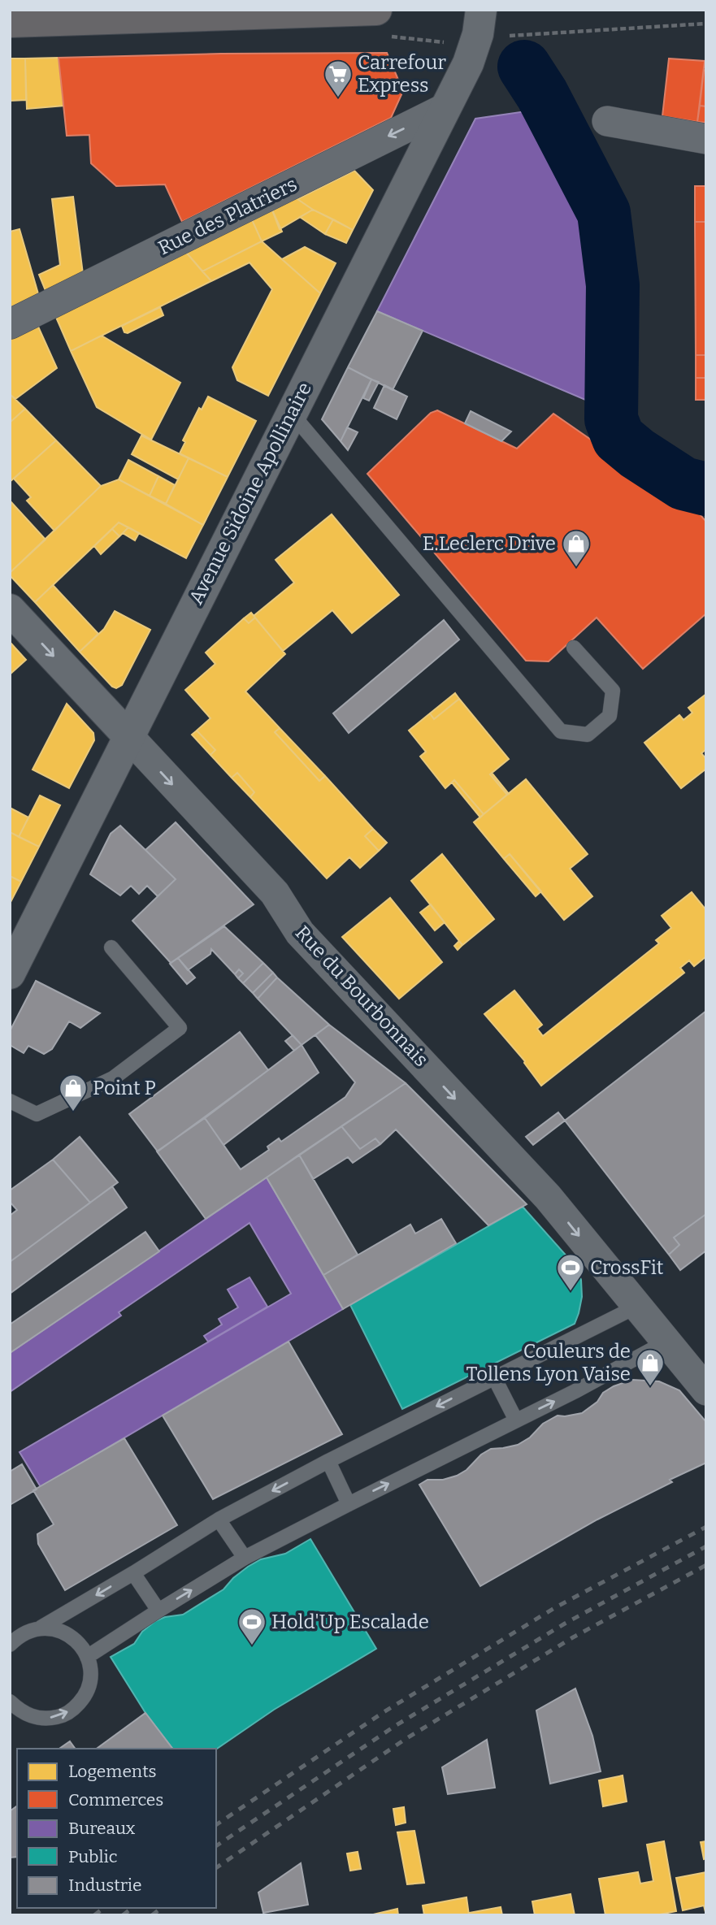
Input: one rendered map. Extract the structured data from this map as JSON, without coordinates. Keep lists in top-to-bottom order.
{
  "streets": {
    "main road": ["Avenue Sidoine Apollinaire", "Rue du Bourbonnais"],
    "street": ["Rue des Platriers"]
  },
  "crossings": [
    ["Rue des Platriers", "Avenue Sidoine Apollinaire"],
    ["Avenue Sidoine Apollinaire", "Rue du Bourbonnais"]
  ],
  "one_way": ["Rue des Platriers", "Rue du Bourbonnais"],
  "places": {
    "supermarket": ["Carrefour Express"],
    "shop": ["E.Leclerc Drive", "Point P", "Couleurs de Tollens Lyon Vaise"],
    "sports": ["CrossFit", "Hold'Up Escalade"]
  },
  "legend": [
    "Logements",
    "Commerces",
    "Bureaux",
    "Public",
    "Industrie"
  ]
}
